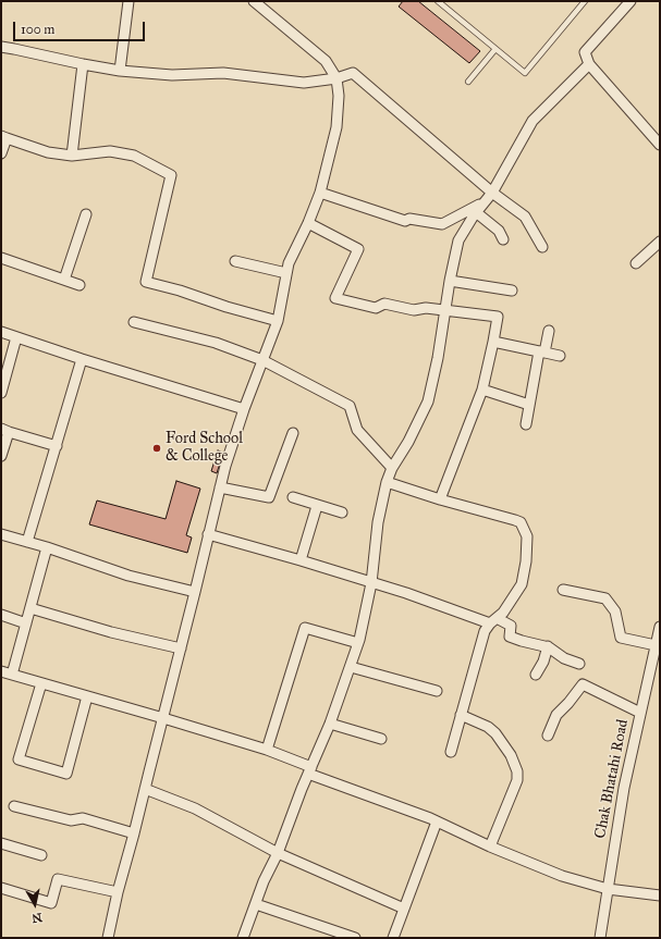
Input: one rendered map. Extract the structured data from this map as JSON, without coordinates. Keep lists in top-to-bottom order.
{
  "streets": {
    "street": ["Chak Bhatahi Road"]
  },
  "places": ["Ford School & College"],
  "scale_bar": "100 m",
  "north": "bottom"
}
